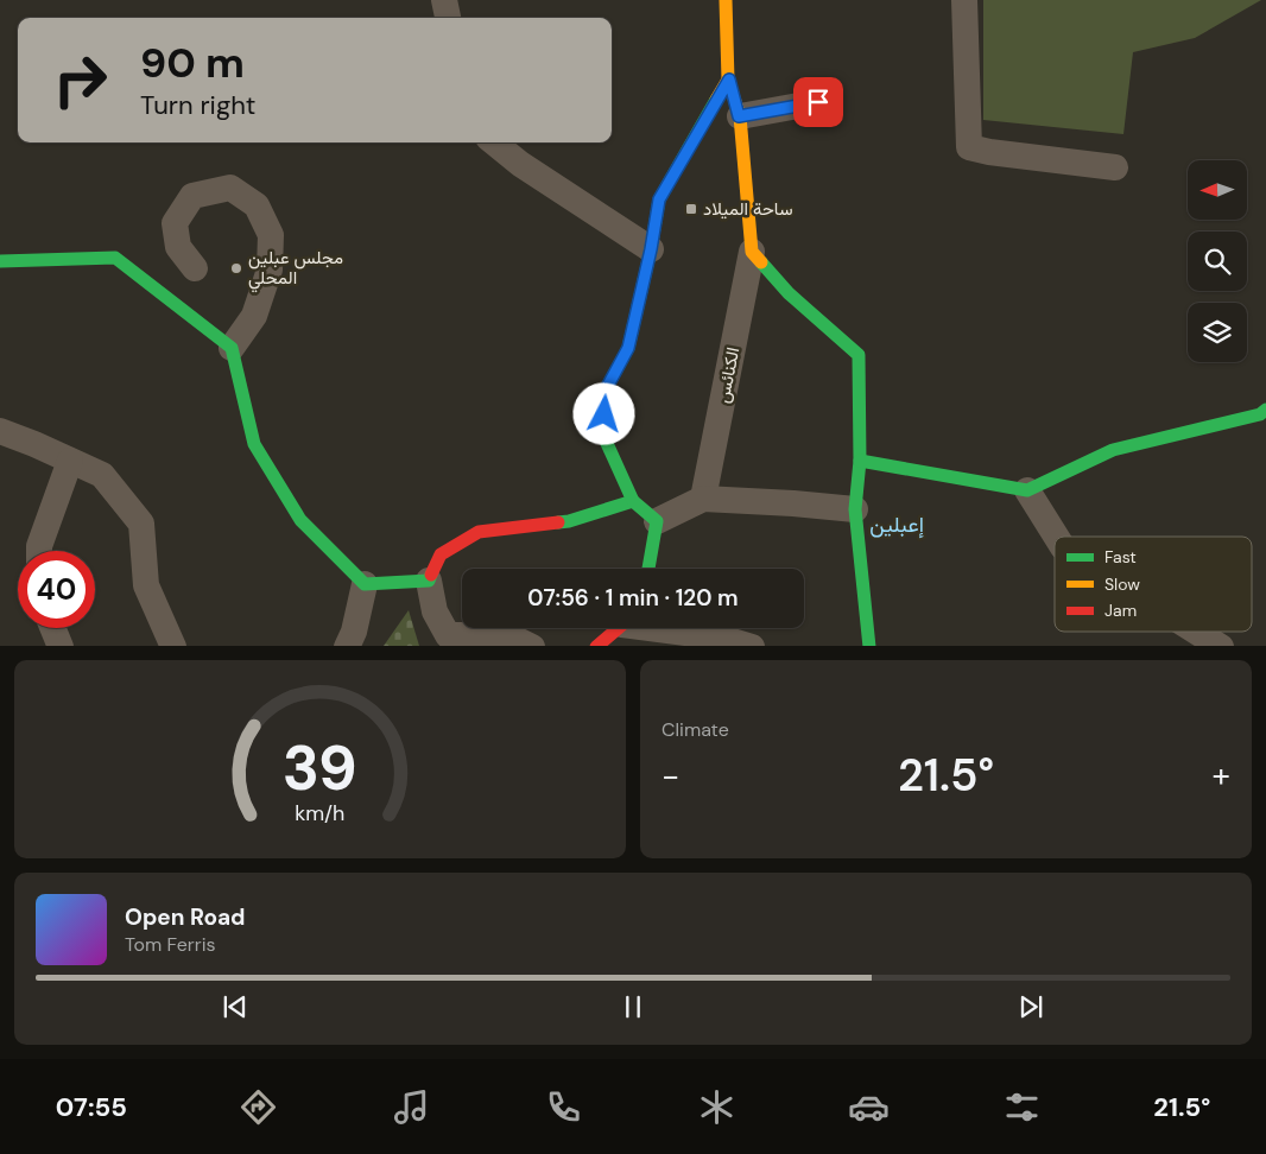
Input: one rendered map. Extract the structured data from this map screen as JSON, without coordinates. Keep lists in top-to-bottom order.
{
  "streets": {
    "street": ["الكنائس"]
  },
  "districts": ["إعبلين"],
  "places": {
    "transit": ["ساحة الميلاد"],
    "other": ["مجلس عبلين المحلي"]
  },
  "legend": ["Fast", "Slow", "Jam"],
  "north": "left",
  "page": {
    "turn": ["90 m", "Turn right"],
    "limit": "40",
    "trip": "07:56 · 1 min · 120 m",
    "tile": "Climate",
    "heat": ["−", "21.5°", "+"],
    "song": ["Open Road", "Tom Ferris"],
    "tabs": ["07:55", "21.5°"],
    "gauge": ["39", "km/h"]
  }
}
